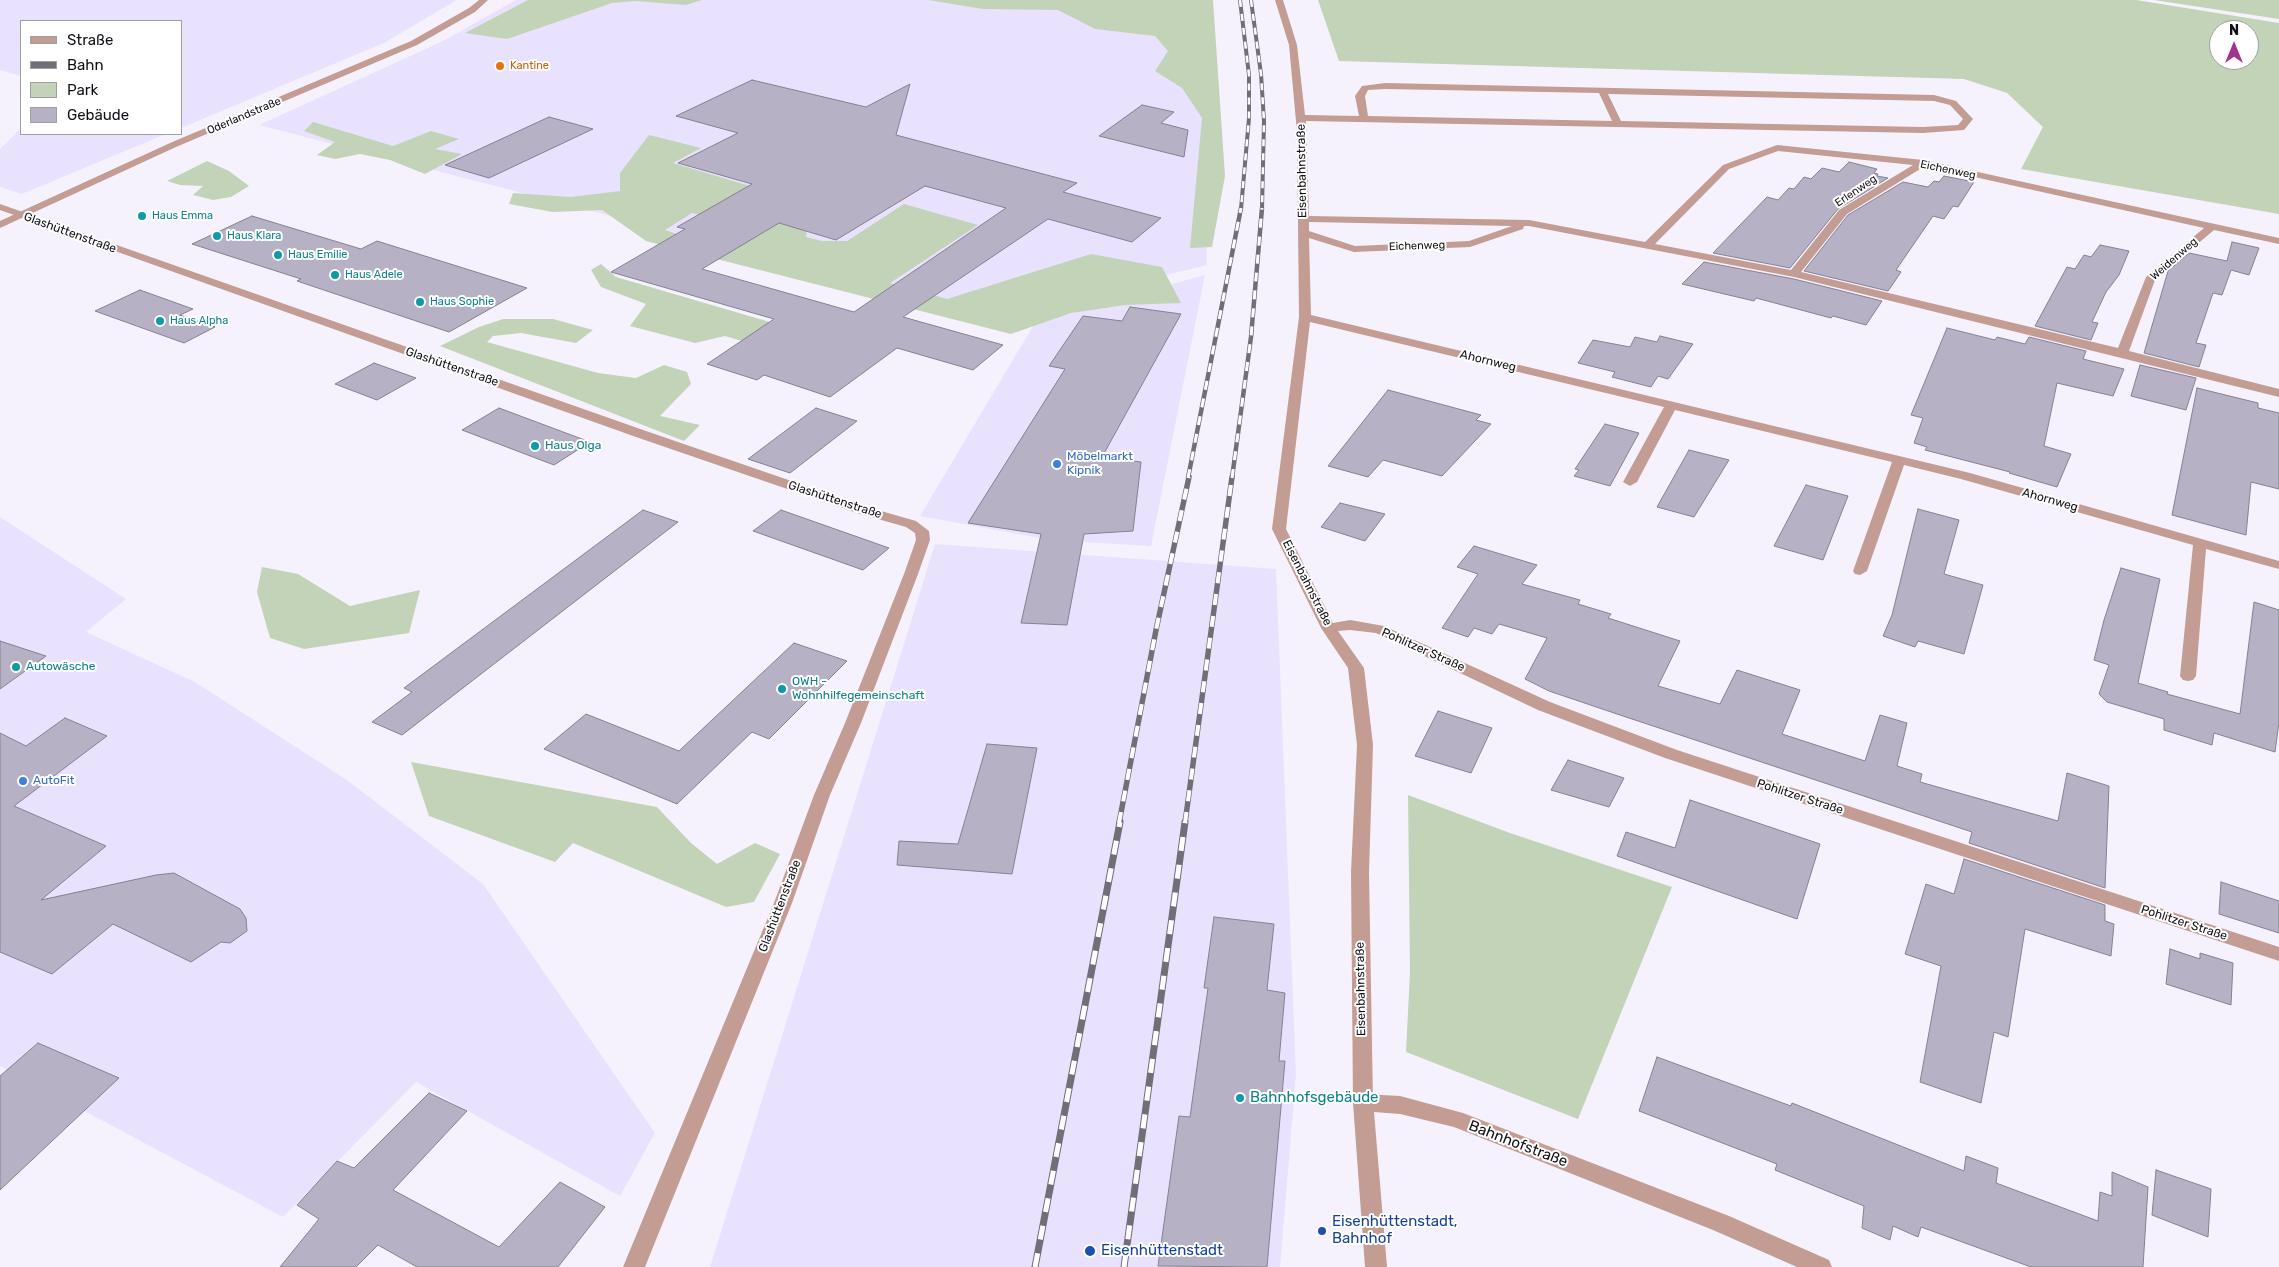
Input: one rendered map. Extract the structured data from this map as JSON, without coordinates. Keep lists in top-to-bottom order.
{
  "streets": {
    "street": [
      "Oderlandstraße",
      "Eichenweg",
      "Eisenbahnstraße",
      "Erlenweg",
      "Glashüttenstraße",
      "Weidenweg",
      "Ahornweg",
      "Pohlitzer Straße",
      "Bahnhofstraße"
    ]
  },
  "crossings": [
    ["Oderlandstraße", "Glashüttenstraße"],
    ["Eichenweg", "Eisenbahnstraße"],
    ["Eichenweg", "Erlenweg"],
    ["Eichenweg", "Weidenweg"],
    ["Eisenbahnstraße", "Ahornweg"],
    ["Eisenbahnstraße", "Pohlitzer Straße"],
    ["Eisenbahnstraße", "Bahnhofstraße"]
  ],
  "places": [
    "Kantine",
    "Haus Emma",
    "Haus Klara",
    "Haus Emilie",
    "Haus Adele",
    "Haus Sophie",
    "Haus Alpha",
    "Haus Olga",
    "Möbelmarkt Kipnik",
    "Autowäsche",
    "OWH - Wohnhilfegemeinschaft",
    "AutoFit",
    "Bahnhofsgebäude",
    "Eisenhüttenstadt, Bahnhof",
    "Eisenhüttenstadt"
  ],
  "legend": [
    "Straße",
    "Bahn",
    "Park",
    "Gebäude"
  ],
  "north": "top"
}
